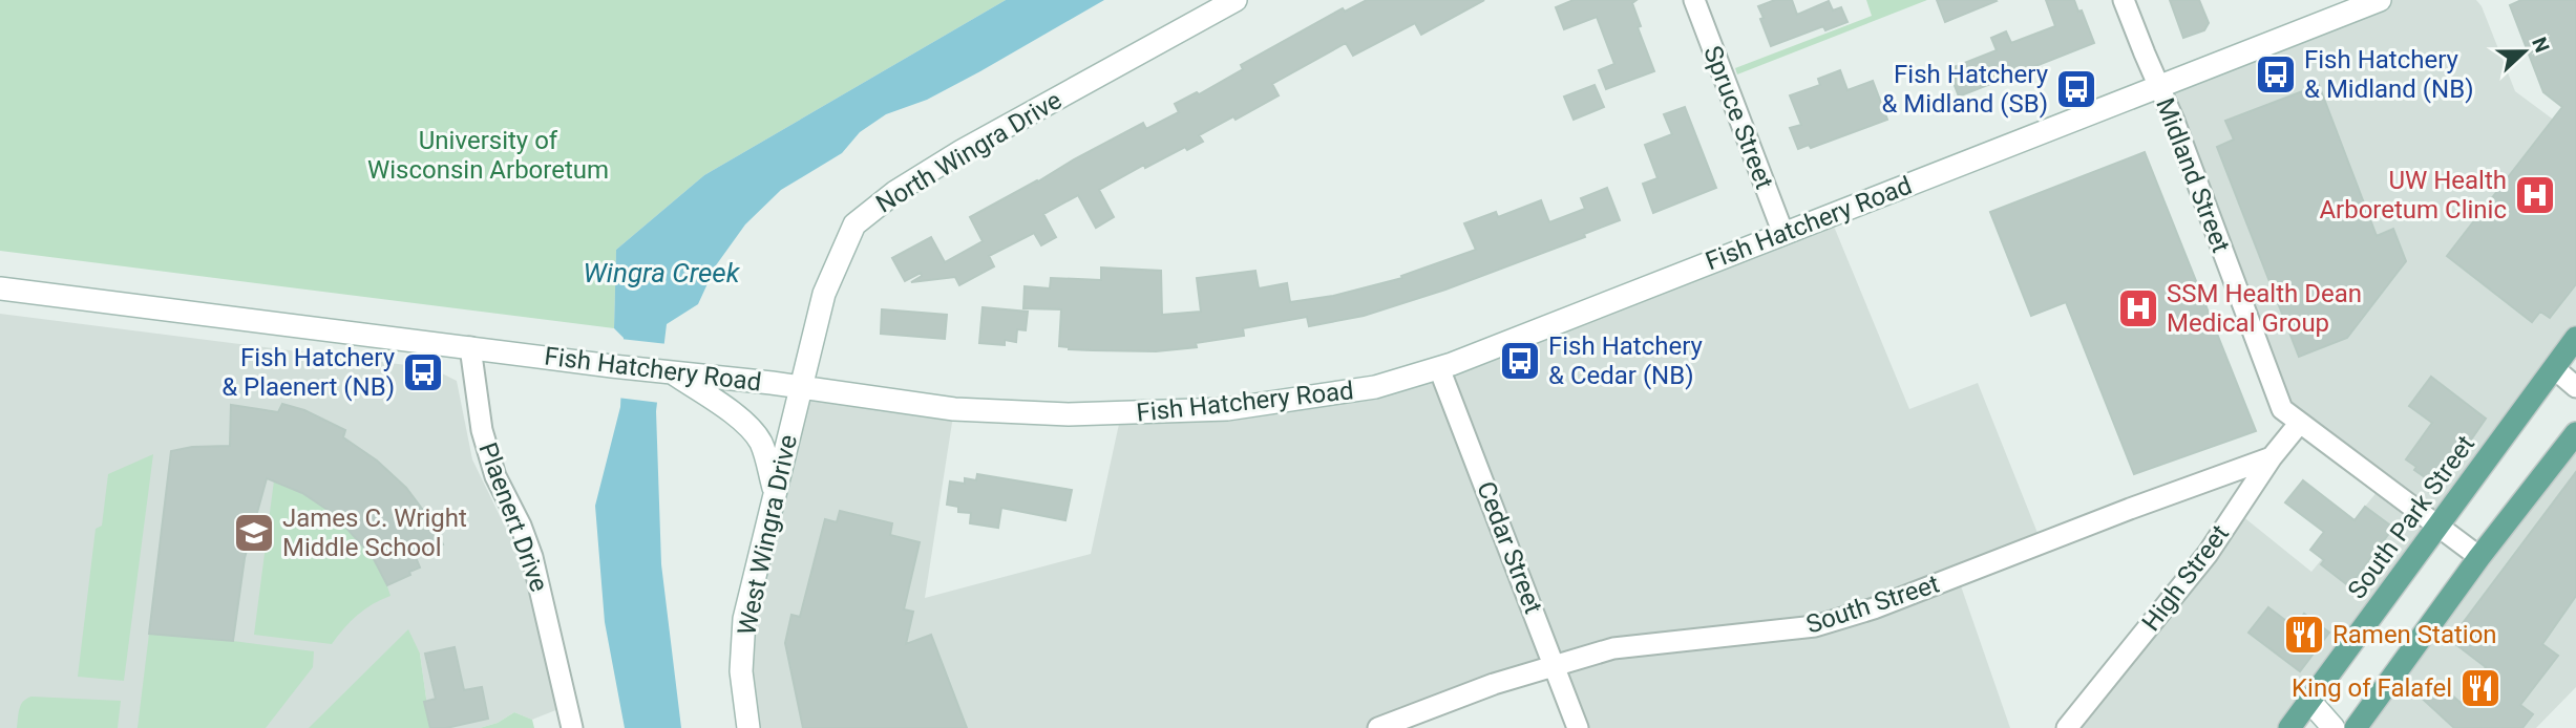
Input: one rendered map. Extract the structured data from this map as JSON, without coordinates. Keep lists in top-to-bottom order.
{
  "streets": {
    "main road": [
      "North Wingra Drive",
      "Fish Hatchery Road",
      "South Park Street",
      "West Wingra Drive"
    ],
    "street": [
      "Spruce Street",
      "Midland Street",
      "Plaenert Drive",
      "Cedar Street",
      "High Street",
      "South Street"
    ]
  },
  "crossings": [
    ["Spruce Street", "Fish Hatchery Road"],
    ["North Wingra Drive", "Fish Hatchery Road"],
    ["North Wingra Drive", "West Wingra Drive"],
    ["Midland Street", "Fish Hatchery Road"],
    ["Midland Street", "South Park Street"],
    ["Midland Street", "High Street"],
    ["Fish Hatchery Road", "Plaenert Drive"],
    ["Fish Hatchery Road", "West Wingra Drive"],
    ["Fish Hatchery Road", "Cedar Street"],
    ["Cedar Street", "South Street"],
    ["High Street", "South Street"]
  ],
  "water": ["Wingra Creek"],
  "parks": ["University of Wisconsin Arboretum"],
  "places": {
    "bus stop": [
      "Fish Hatchery & Midland (NB)",
      "Fish Hatchery & Midland (SB)",
      "Fish Hatchery & Cedar (NB)",
      "Fish Hatchery & Plaenert (NB)"
    ],
    "hospital": ["UW Health Arboretum Clinic", "SSM Health Dean Medical Group"],
    "school or university": ["James C. Wright Middle School"],
    "restaurant": ["Ramen Station", "King of Falafel"]
  },
  "north": "right"
}
